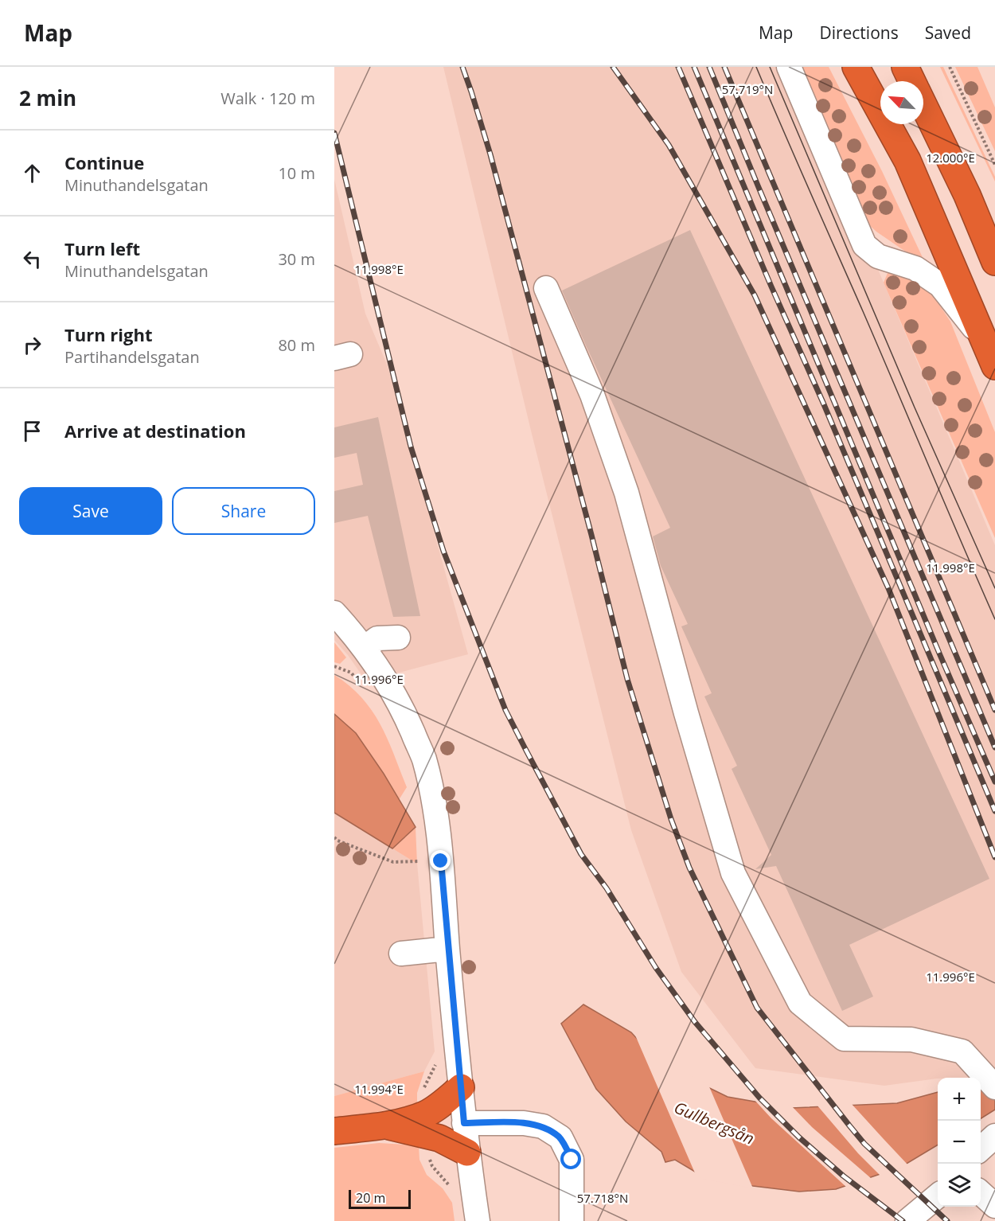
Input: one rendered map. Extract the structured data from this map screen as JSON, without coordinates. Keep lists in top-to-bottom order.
{
  "water": ["Gullbergsån"],
  "scale_bar": "20 m",
  "north": "top left",
  "page": {
    "header": "Map",
    "nav": ["Map", "Directions", "Saved"],
    "heading": ["2 min", "Walk · 120 m"],
    "list": [
      ["Continue", "Minuthandelsgatan", "10 m"],
      ["Turn left", "Minuthandelsgatan", "30 m"],
      ["Turn right", "Partihandelsgatan", "80 m"],
      "Arrive at destination"
    ],
    "buttons": ["Save", "Share"],
    "map_buttons": ["+", "−"],
    "scale": "20 m"
  },
  "coordinates": [
    "57.719°N",
    "12.000°E",
    "11.998°E",
    "11.996°E",
    "11.994°E",
    "57.718°N"
  ]
}
